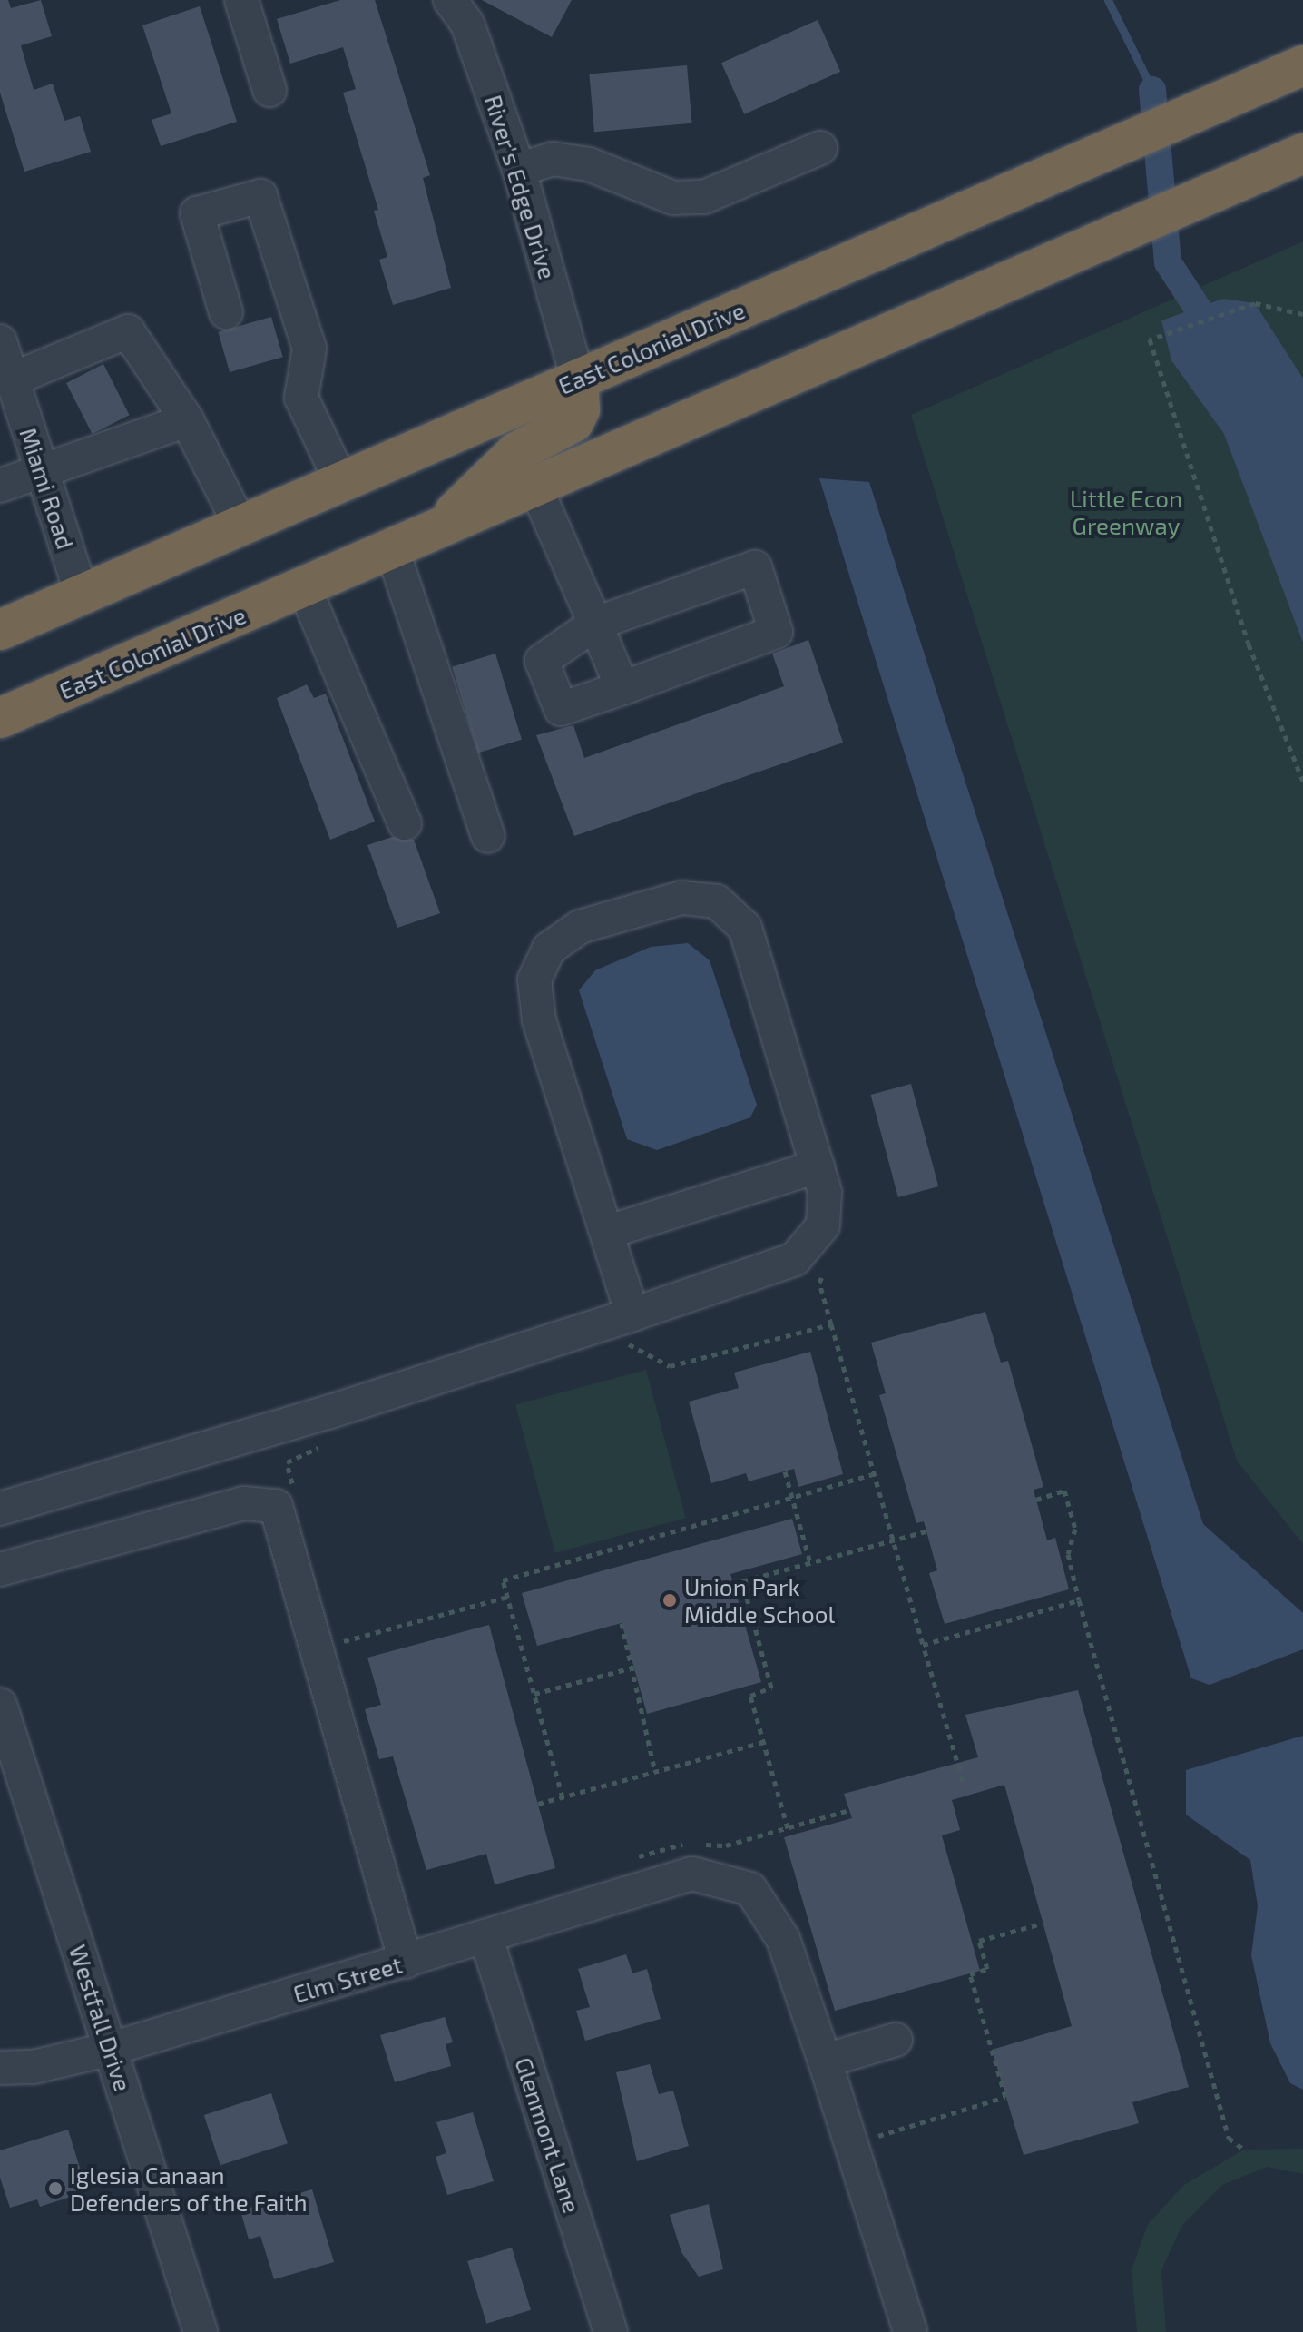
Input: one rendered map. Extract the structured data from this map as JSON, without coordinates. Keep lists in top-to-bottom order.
{
  "streets": {
    "highway": ["East Colonial Drive"],
    "street": [
      "River's Edge Drive",
      "Miami Road",
      "Elm Street",
      "Westfall Drive",
      "Glenmont Lane"
    ]
  },
  "crossings": [
    ["River's Edge Drive", "East Colonial Drive"],
    ["East Colonial Drive", "Miami Road"],
    ["Elm Street", "Westfall Drive"],
    ["Elm Street", "Glenmont Lane"]
  ],
  "parks": ["Little Econ Greenway"],
  "places": ["Union Park Middle School", "Iglesia Canaan Defenders of the Faith"]
}
